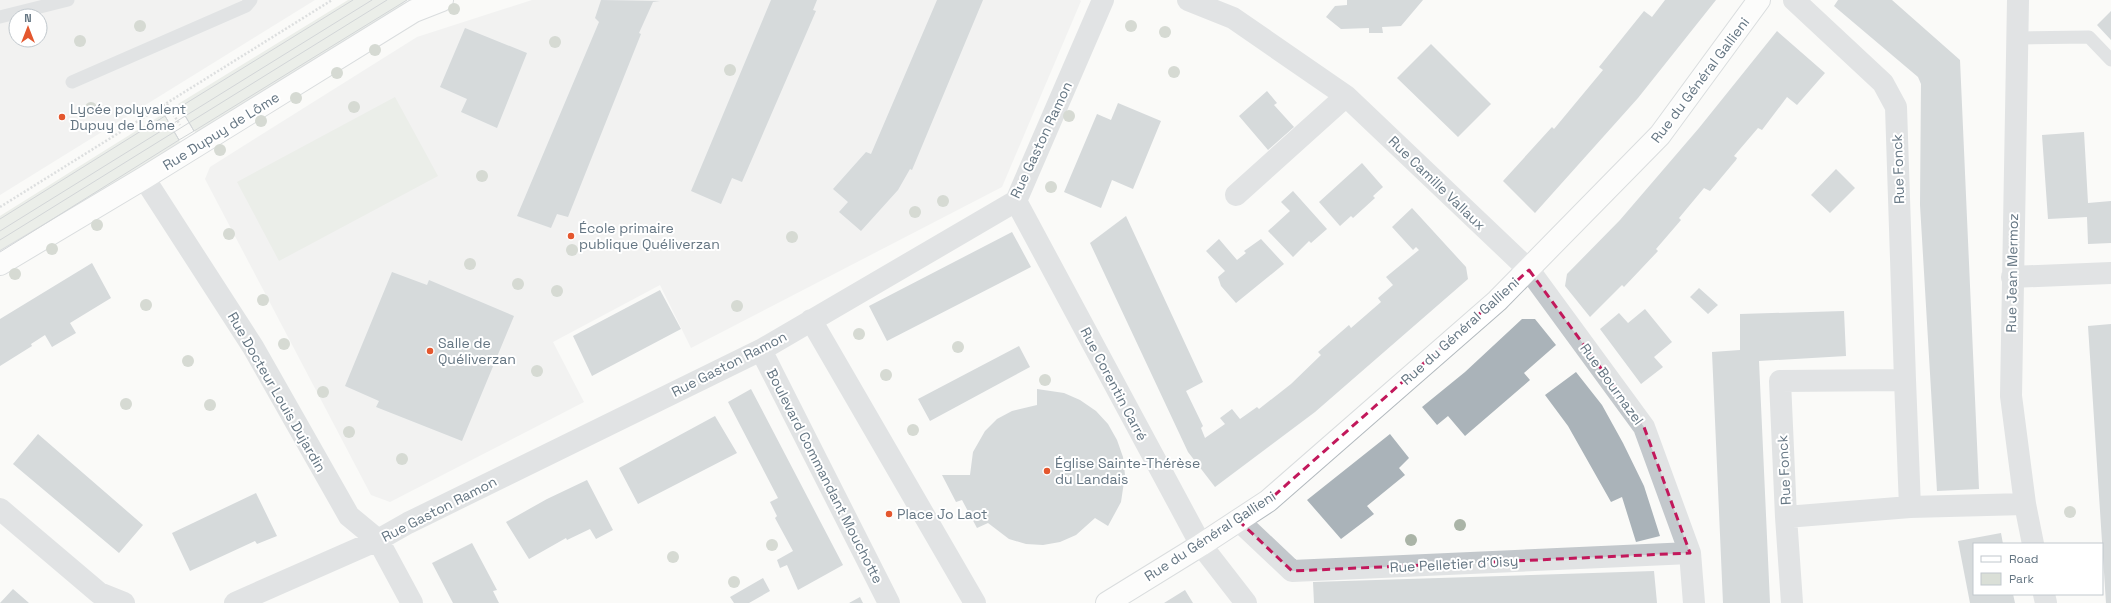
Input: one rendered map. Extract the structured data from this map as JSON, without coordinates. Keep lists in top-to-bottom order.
{
  "streets": {
    "main road": ["Rue du Général Gallieni", "Rue Dupuy de Lôme"],
    "street": [
      "Rue Gaston Ramon",
      "Rue Fonck",
      "Rue Camille Vallaux",
      "Rue Jean Mermoz",
      "Rue Corentin Carré",
      "Rue Bournazel",
      "Rue Docteur Louis Dujardin",
      "Boulevard Commandant Mouchotte",
      "Rue Pelletier d'Oisy"
    ]
  },
  "crossings": [
    ["Rue du Général Gallieni", "Rue Camille Vallaux"],
    ["Rue du Général Gallieni", "Rue Corentin Carré"],
    ["Rue du Général Gallieni", "Rue Bournazel"],
    ["Rue du Général Gallieni", "Rue Pelletier d'Oisy"],
    ["Rue Dupuy de Lôme", "Rue Docteur Louis Dujardin"],
    ["Rue Gaston Ramon", "Rue Corentin Carré"],
    ["Rue Gaston Ramon", "Rue Docteur Louis Dujardin"],
    ["Rue Gaston Ramon", "Boulevard Commandant Mouchotte"],
    ["Rue Fonck", "Rue Jean Mermoz"],
    ["Rue Camille Vallaux", "Rue Bournazel"],
    ["Rue Bournazel", "Rue Pelletier d'Oisy"]
  ],
  "places": [
    "Lycée polyvalent Dupuy de Lôme",
    "École primaire publique Quéliverzan",
    "Salle de Quéliverzan",
    "Église Sainte-Thérèse du Landais",
    "Place Jo Laot"
  ],
  "legend": ["Road", "Park"],
  "north": "top"
}
